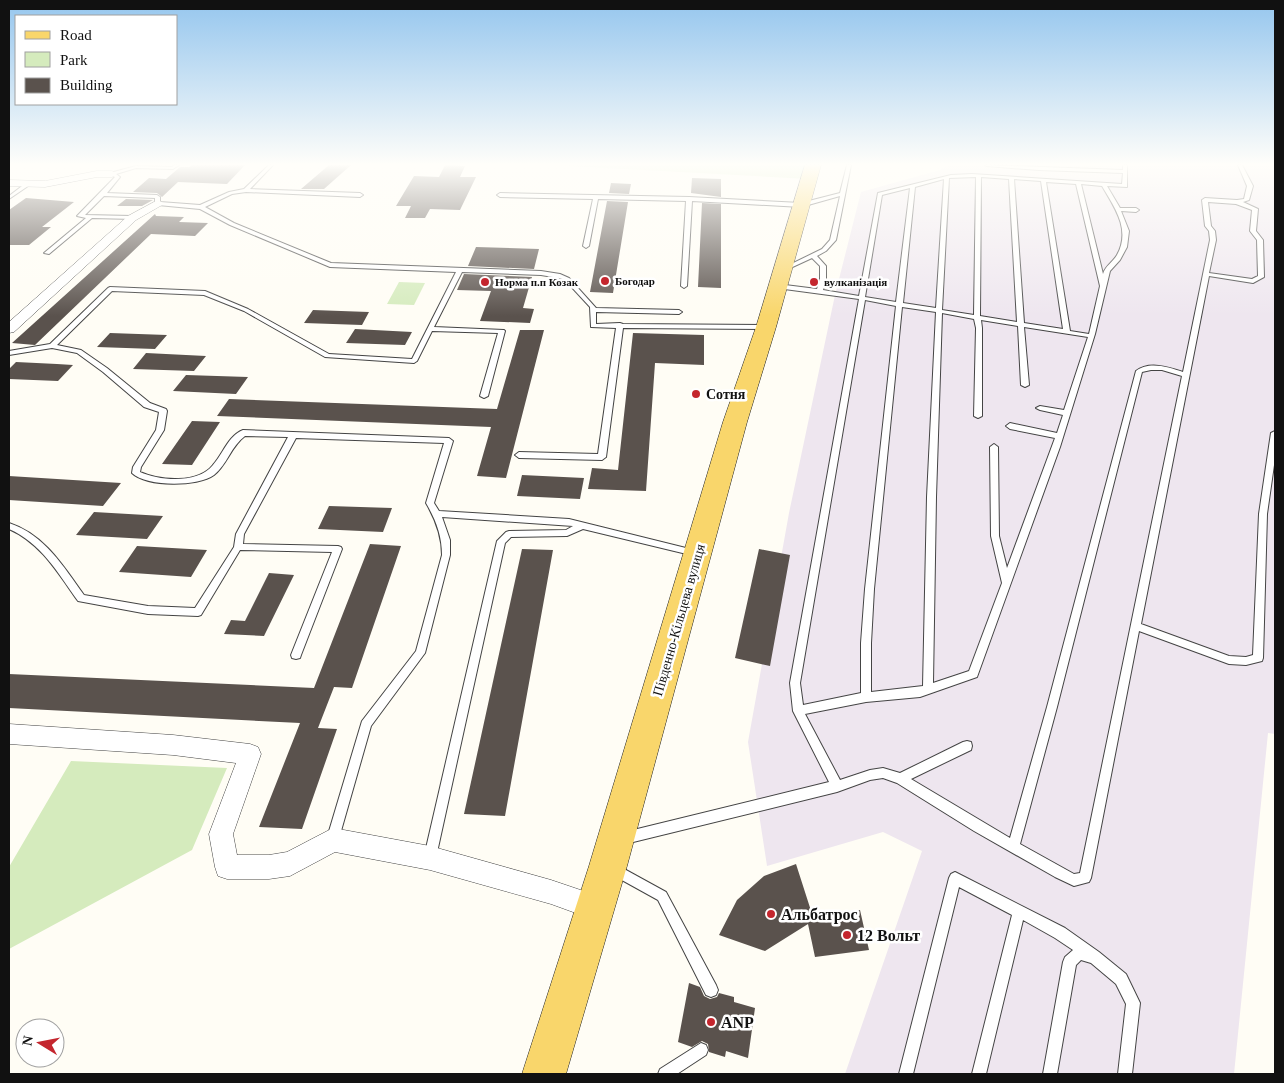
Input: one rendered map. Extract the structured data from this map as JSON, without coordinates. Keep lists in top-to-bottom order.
{
  "streets": {
    "main road": ["Південно-Кільцева вулиця"]
  },
  "places": [
    "Богодар",
    "Норма п.п Козак",
    "вулканізація",
    "Сотня",
    "Альбатрос",
    "12 Вольт",
    "ANP"
  ],
  "legend": ["Road", "Park", "Building"],
  "north": "left"
}
